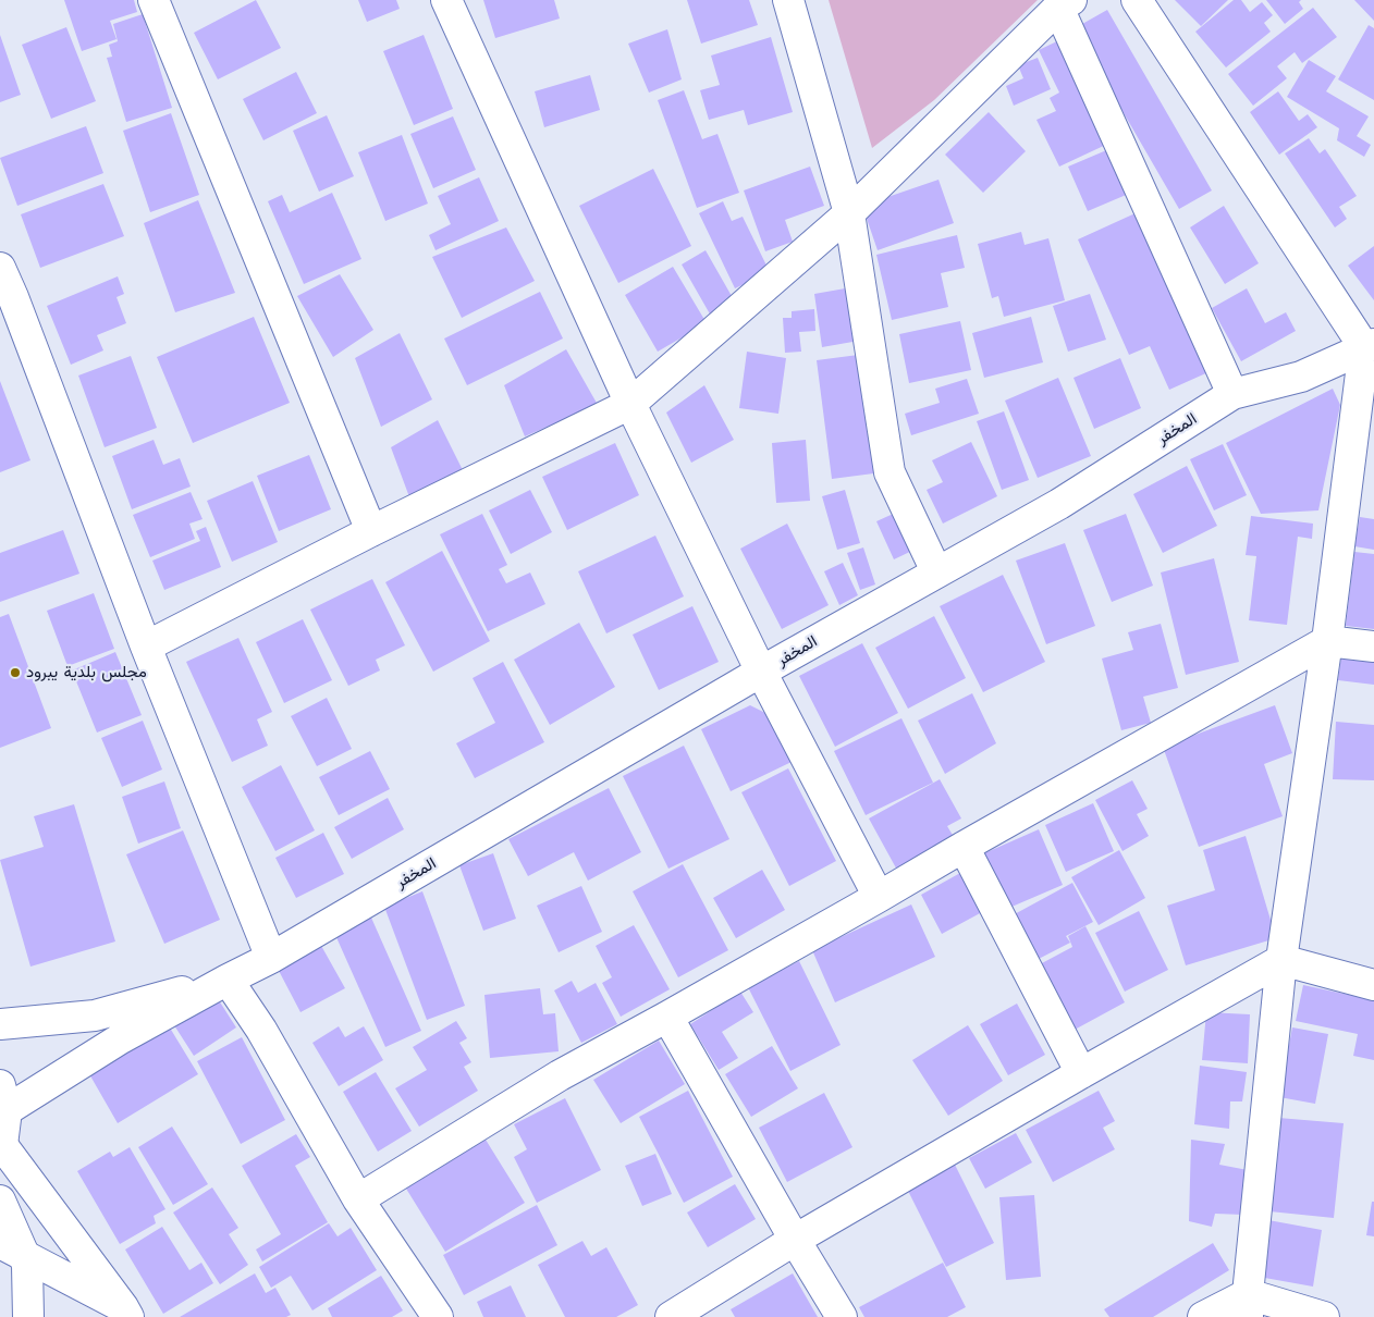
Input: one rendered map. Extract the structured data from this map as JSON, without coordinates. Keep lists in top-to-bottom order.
{
  "streets": {
    "street": ["المخفر"]
  },
  "places": ["مجلس بلدية يبرود"]
}
